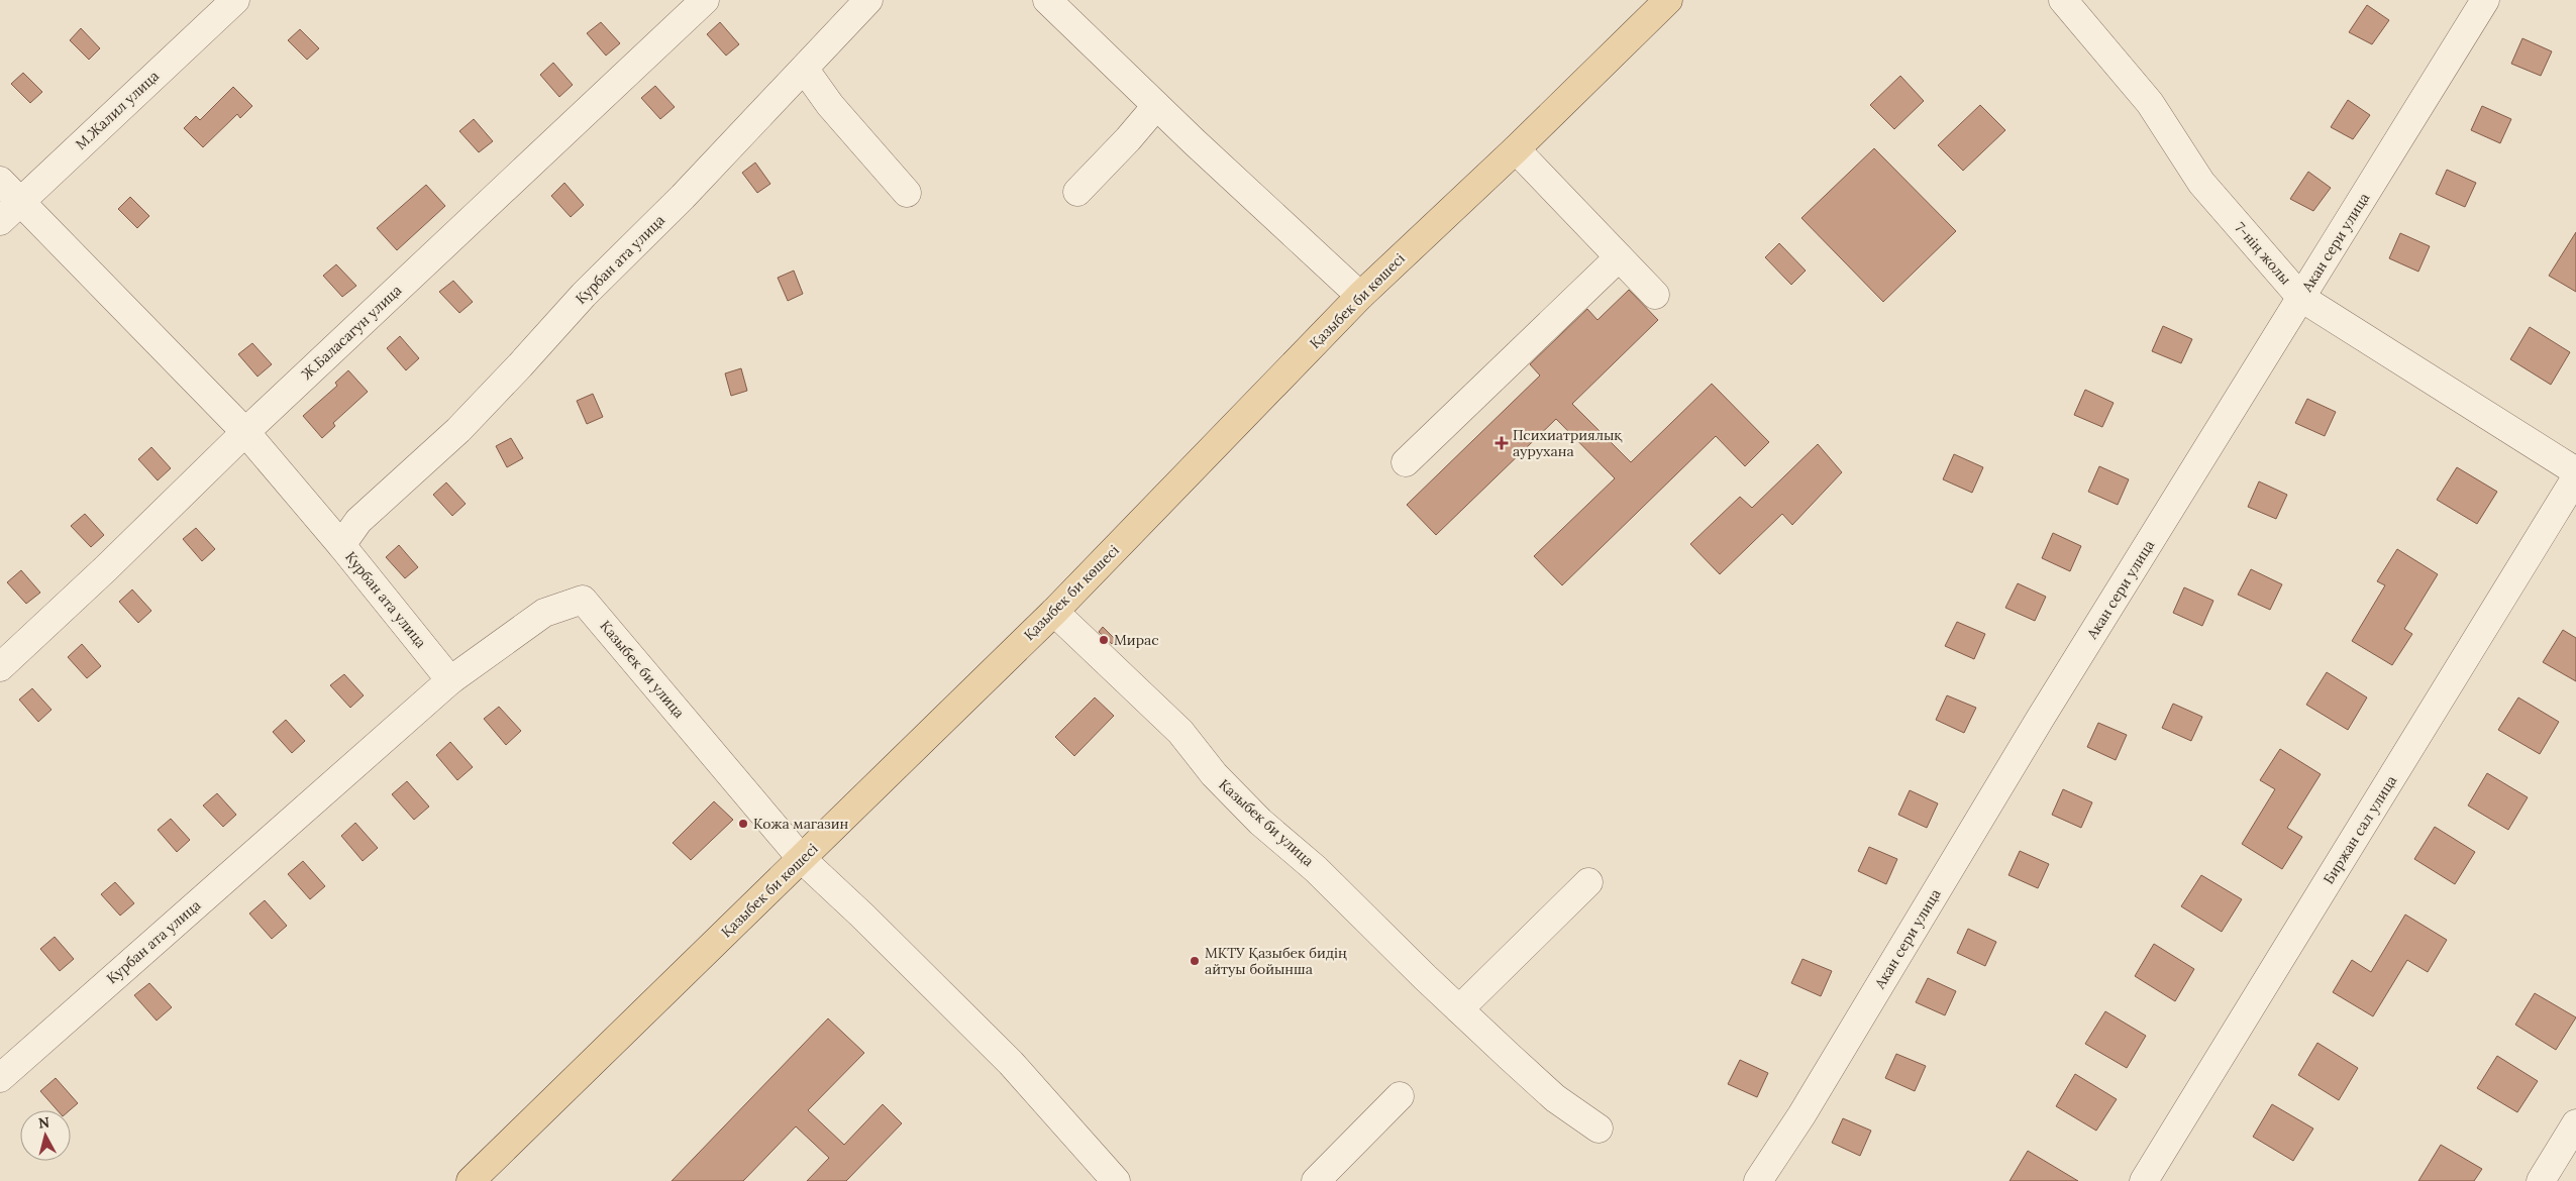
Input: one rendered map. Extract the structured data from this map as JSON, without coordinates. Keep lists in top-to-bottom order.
{
  "streets": {
    "main road": ["Қазыбек би көшесі"],
    "street": [
      "М.Жалил улица",
      "Акан сери улица",
      "7-нің жолы",
      "Курбан ата улица",
      "Ж.Баласагун улица",
      "Казыбек би улица",
      "Биржан сал улица"
    ]
  },
  "crossings": [
    ["Акан сери улица", "7-нің жолы"],
    ["Курбан ата улица", "Казыбек би улица"],
    ["Қазыбек би көшесі", "Казыбек би улица"]
  ],
  "places": {
    "health": ["Психиатриялық аурухана"],
    "other": ["Мирас", "Кожа магазин", "МКТУ Қазыбек бидің айтуы бойынша"]
  },
  "north": "top"
}
